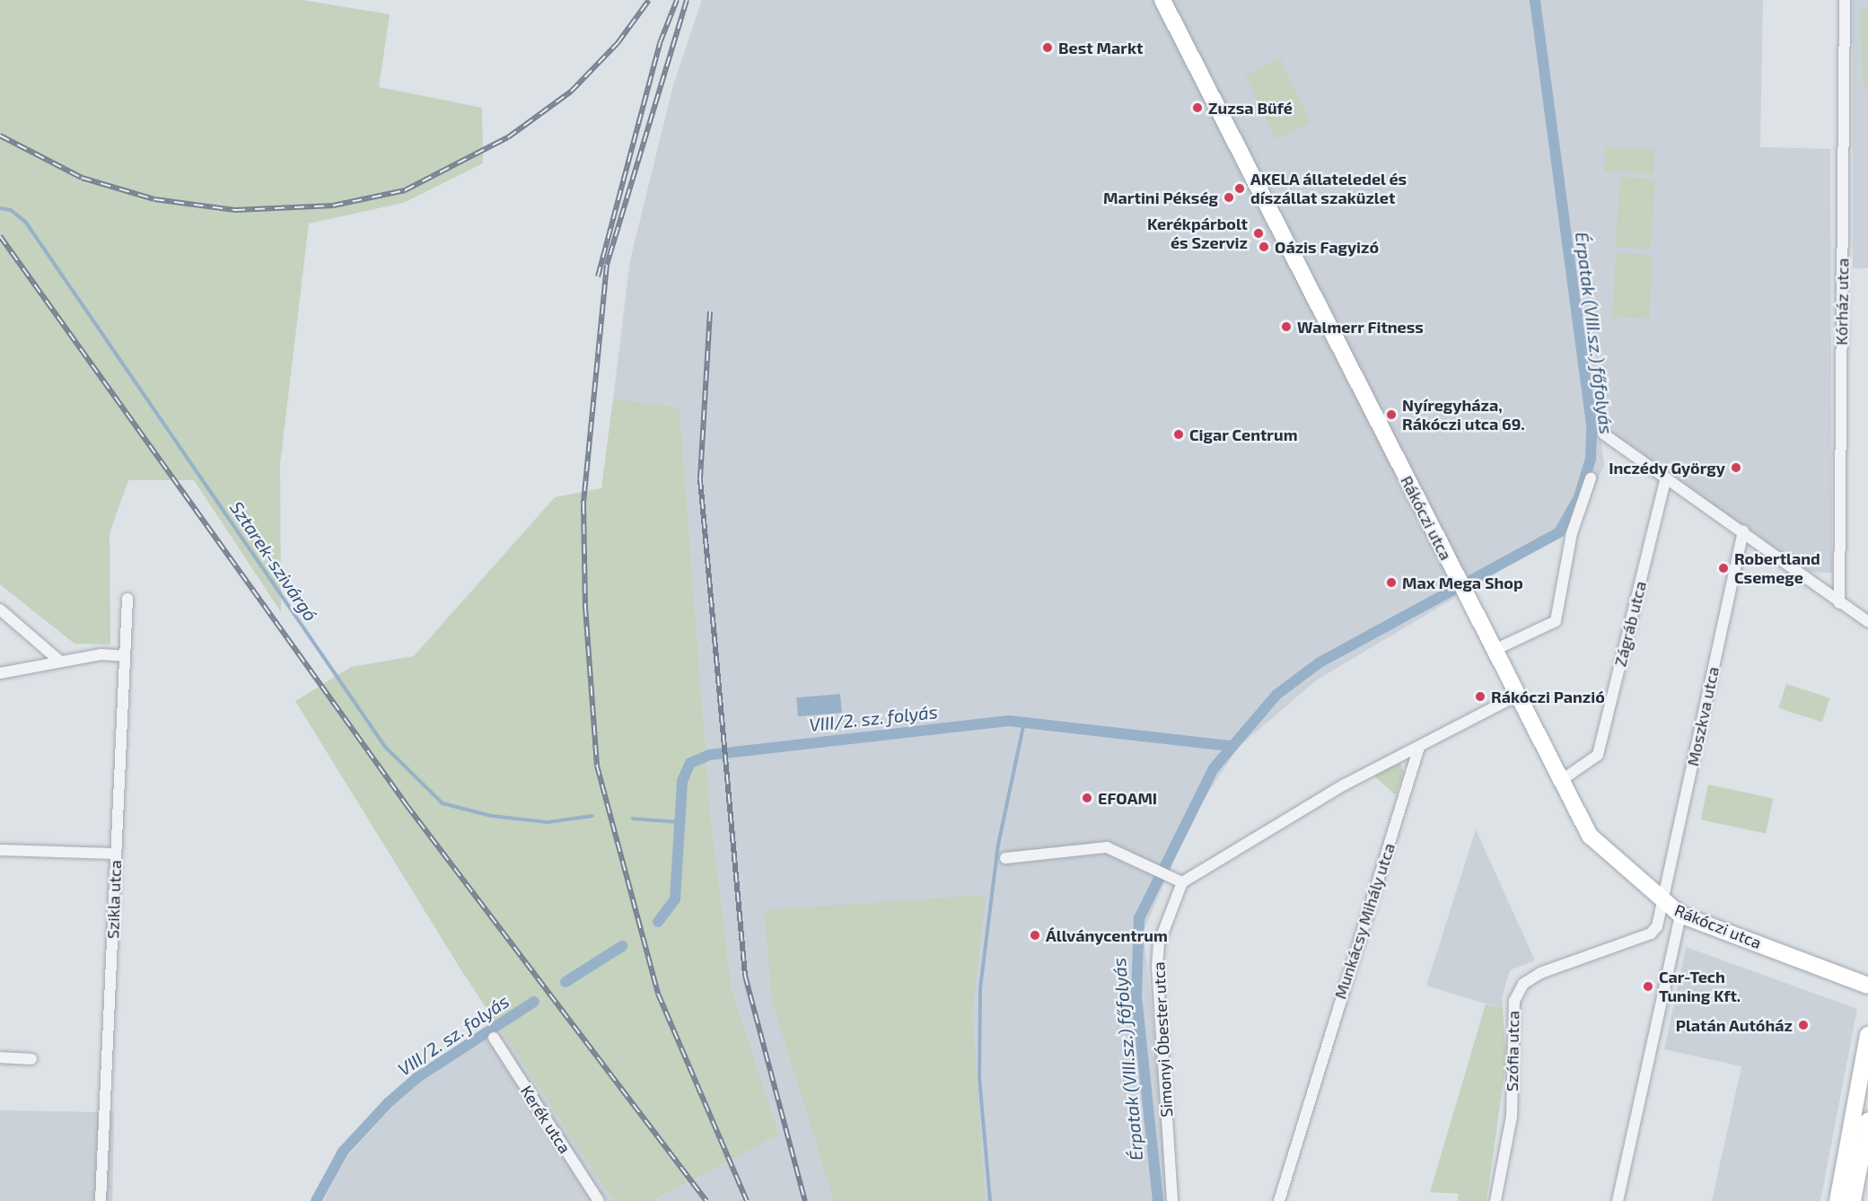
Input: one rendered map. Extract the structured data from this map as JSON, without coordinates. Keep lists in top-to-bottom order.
{
  "streets": {
    "main road": ["Rákóczi utca"],
    "street": [
      "Kórház utca",
      "Zágráb utca",
      "Moszkva utca",
      "Szikla utca",
      "Munkácsy Mihály utca",
      "Simonyi Óbester utca",
      "Szófia utca",
      "Kerék utca"
    ]
  },
  "crossings": [
    ["Rákóczi utca", "Zágráb utca"],
    ["Rákóczi utca", "Moszkva utca"]
  ],
  "water": ["Érpatak (VIII.sz.) főfolyás", "Sztarek-szivárgó", "VIII/2. sz. folyás"],
  "places": [
    "Best Markt",
    "Zuzsa Büfé",
    "AKELA állateledel és díszállat szaküzlet",
    "Martini Pékség",
    "Kerékpárbolt és Szerviz",
    "Oázis Fagyizó",
    "Walmerr Fitness",
    "Nyíregyháza, Rákóczi utca 69.",
    "Cigar Centrum",
    "Inczédy György",
    "Robertland Csemege",
    "Max Mega Shop",
    "Rákóczi Panzió",
    "EFOAMI",
    "Állványcentrum",
    "Car-Tech Tuning Kft.",
    "Platán Autóház"
  ]
}
